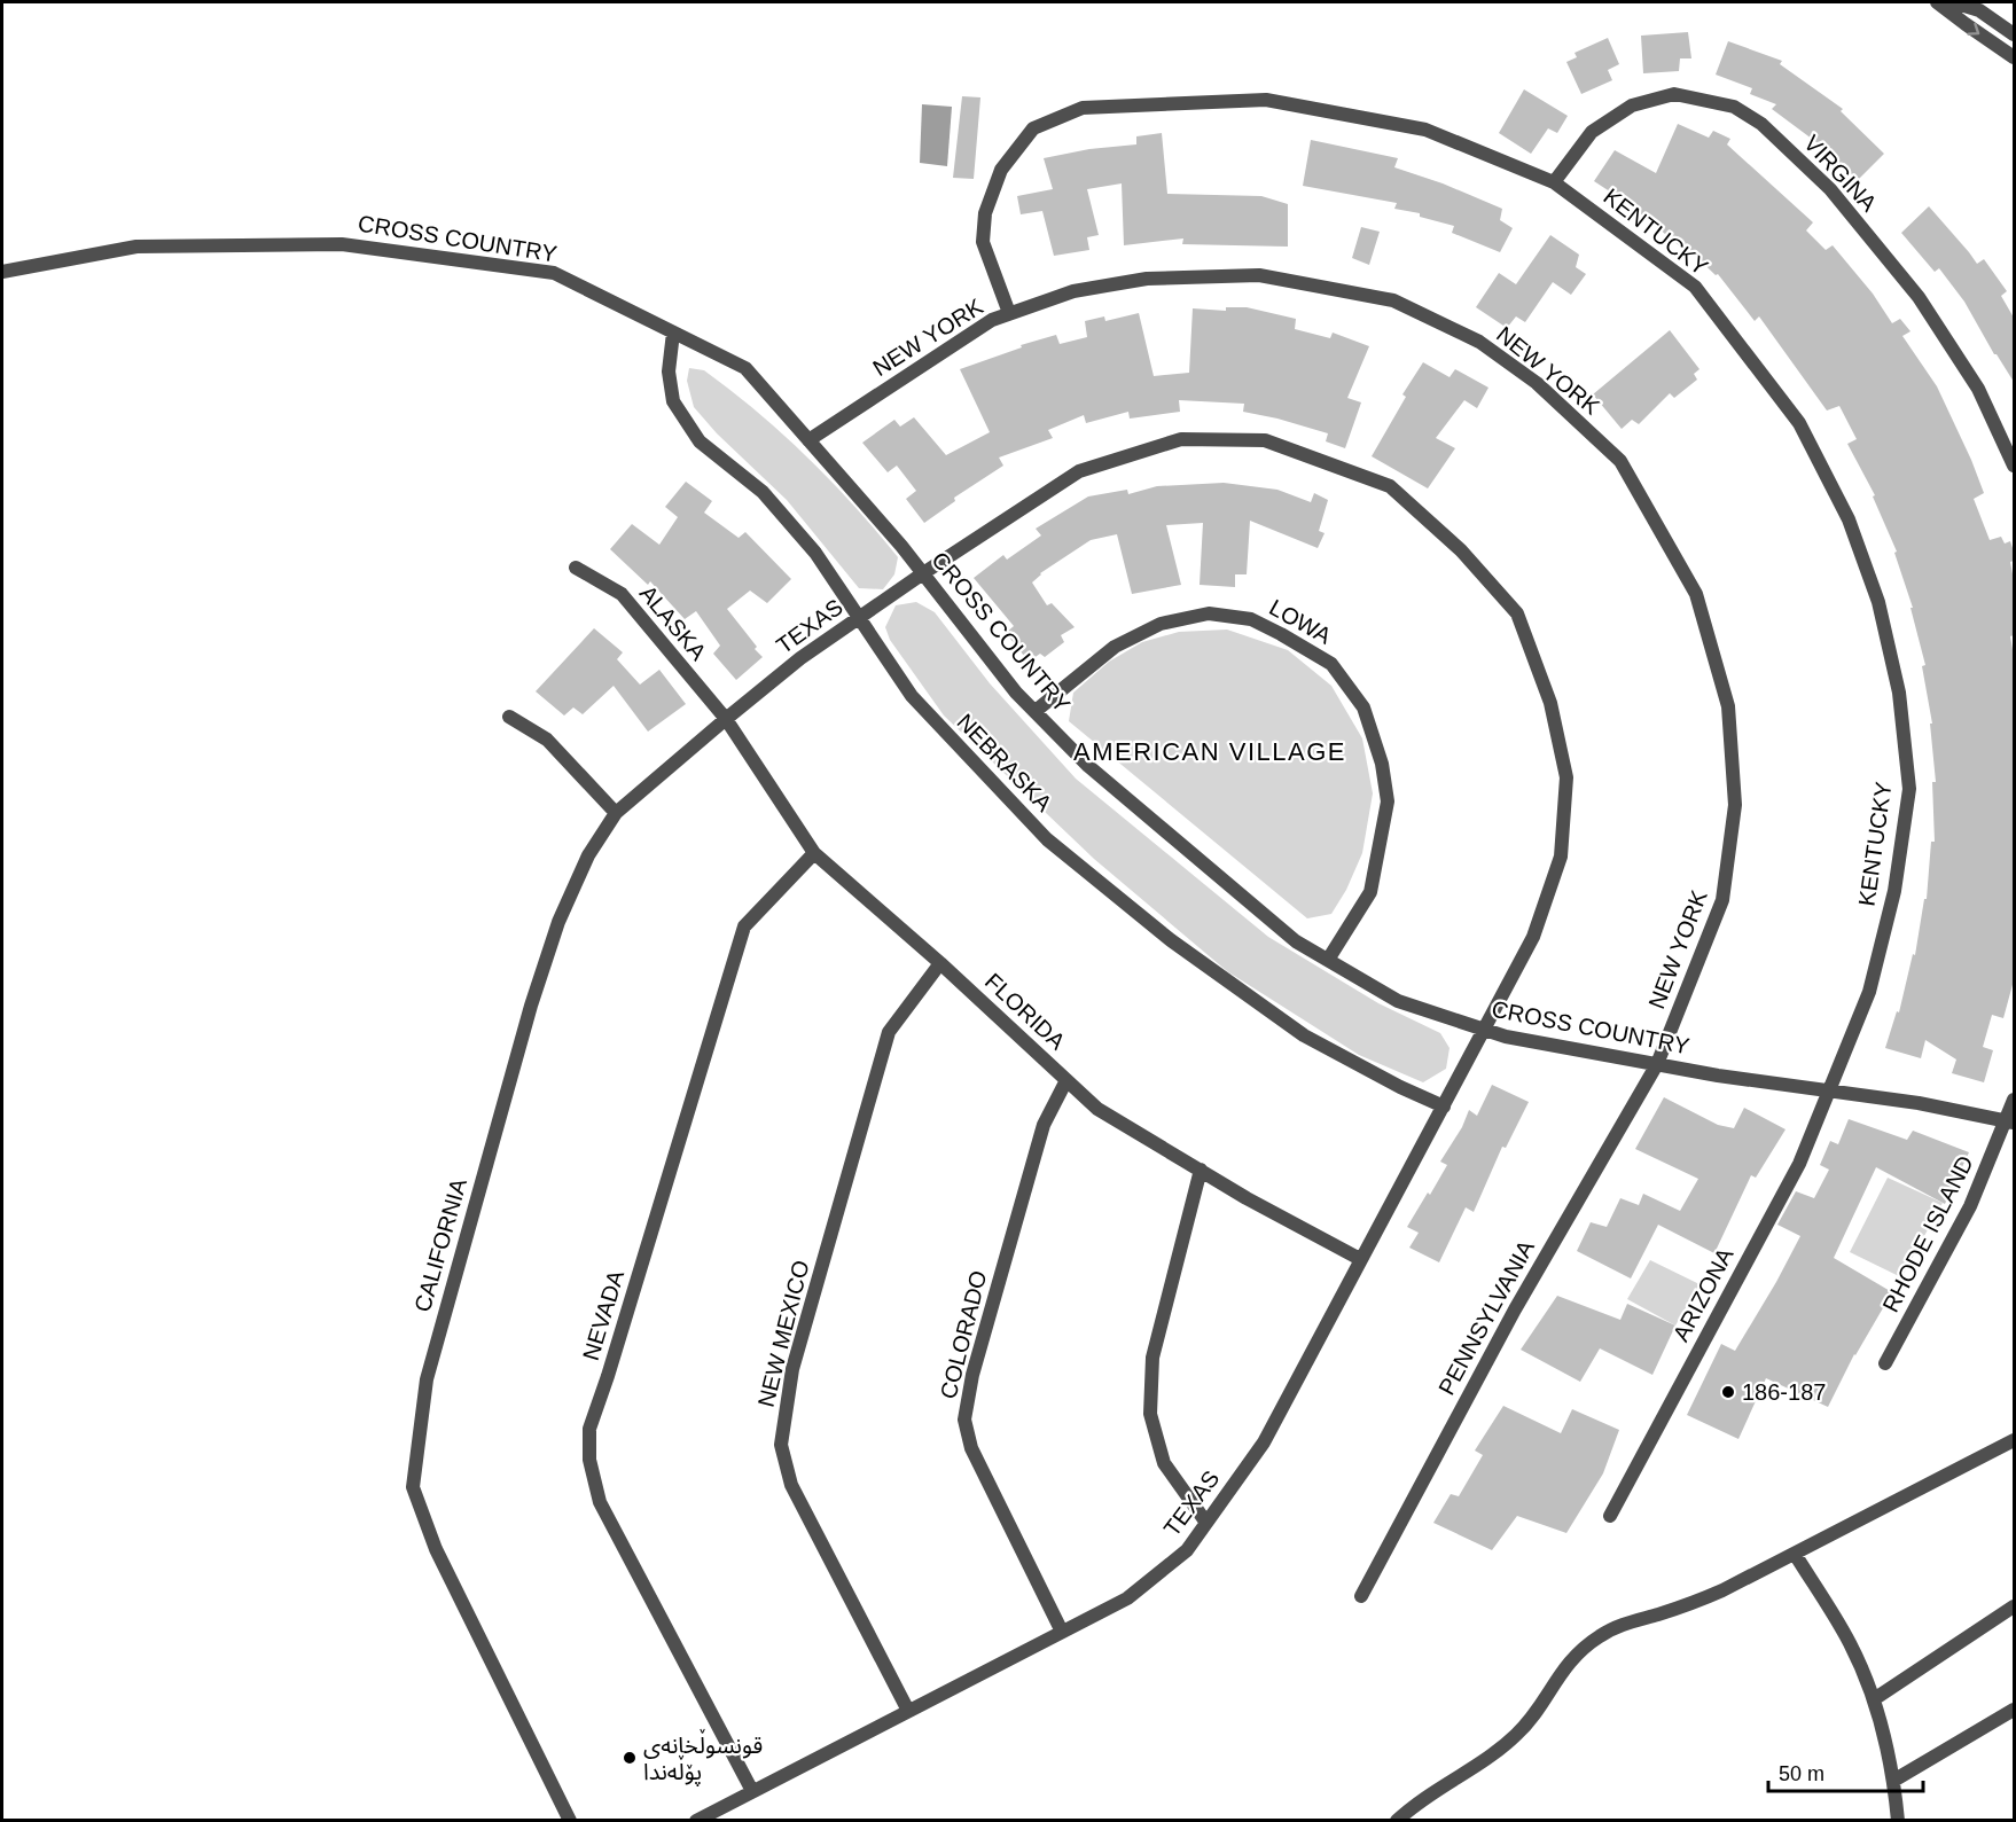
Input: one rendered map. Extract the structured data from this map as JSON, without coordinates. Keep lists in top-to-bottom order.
{
  "streets": {
    "street": [
      "VIRGINA",
      "KENTUCKY",
      "CROSS COUNTRY",
      "NEW YORK",
      "LOWA",
      "ALASKA",
      "TEXAS",
      "NEBRASKA",
      "FLORIDA",
      "RHODE ISLAND",
      "CALIFORNIA",
      "ARIZONA",
      "NEVADA",
      "PENNSYLVANIA",
      "NEW MEXICO",
      "COLORADO"
    ]
  },
  "crossings": [
    ["VIRGINA", "KENTUCKY"],
    ["KENTUCKY", "CROSS COUNTRY"],
    ["KENTUCKY", "NEW YORK"],
    ["KENTUCKY", "ARIZONA"],
    ["CROSS COUNTRY", "NEW YORK"],
    ["CROSS COUNTRY", "LOWA"],
    ["CROSS COUNTRY", "TEXAS"],
    ["CROSS COUNTRY", "NEBRASKA"],
    ["CROSS COUNTRY", "RHODE ISLAND"],
    ["CROSS COUNTRY", "ARIZONA"],
    ["CROSS COUNTRY", "PENNSYLVANIA"],
    ["NEW YORK", "PENNSYLVANIA"],
    ["ALASKA", "TEXAS"],
    ["ALASKA", "FLORIDA"],
    ["ALASKA", "CALIFORNIA"],
    ["TEXAS", "NEBRASKA"],
    ["TEXAS", "FLORIDA"],
    ["TEXAS", "CALIFORNIA"],
    ["TEXAS", "NEVADA"],
    ["TEXAS", "NEW MEXICO"],
    ["TEXAS", "COLORADO"],
    ["FLORIDA", "CALIFORNIA"],
    ["FLORIDA", "NEVADA"],
    ["FLORIDA", "NEW MEXICO"],
    ["FLORIDA", "COLORADO"]
  ],
  "districts": ["AMERICAN VILLAGE"],
  "places": ["186-187", "قونسوڵخانەی پۆڵەندا"],
  "scale_bar": "50 m"
}
